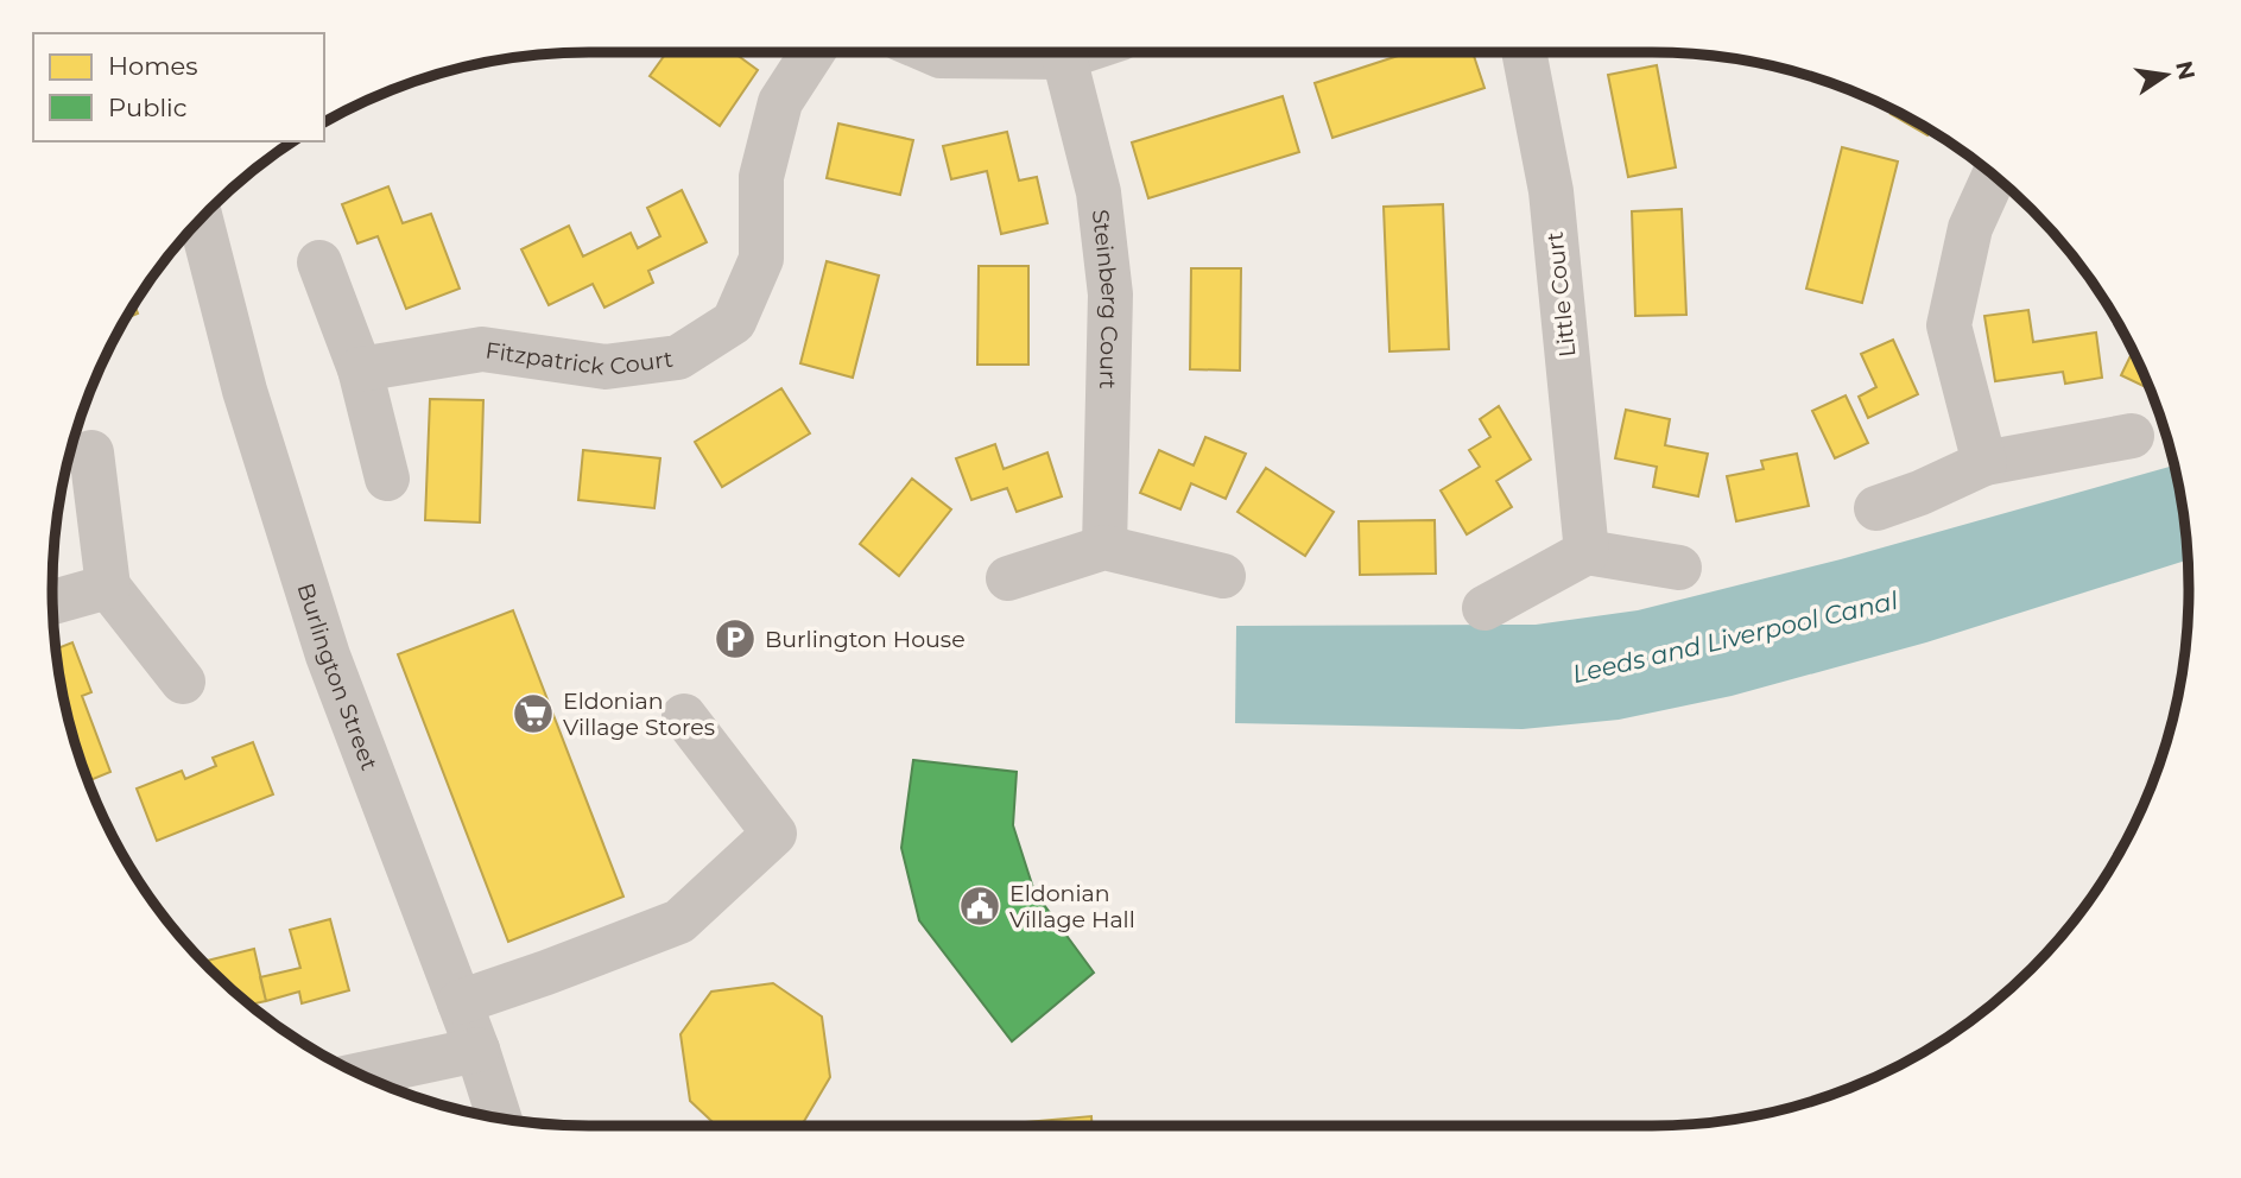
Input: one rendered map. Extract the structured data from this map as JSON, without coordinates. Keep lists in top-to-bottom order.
{
  "streets": {
    "street": [
      "Little Court",
      "Steinberg Court",
      "Fitzpatrick Court",
      "Burlington Street"
    ]
  },
  "water": ["Leeds and Liverpool Canal"],
  "places": {
    "parking": ["Burlington House"],
    "supermarket": ["Eldonian Village Stores"],
    "public building": ["Eldonian Village Hall"]
  },
  "legend": ["Homes", "Public"],
  "north": "right"
}
